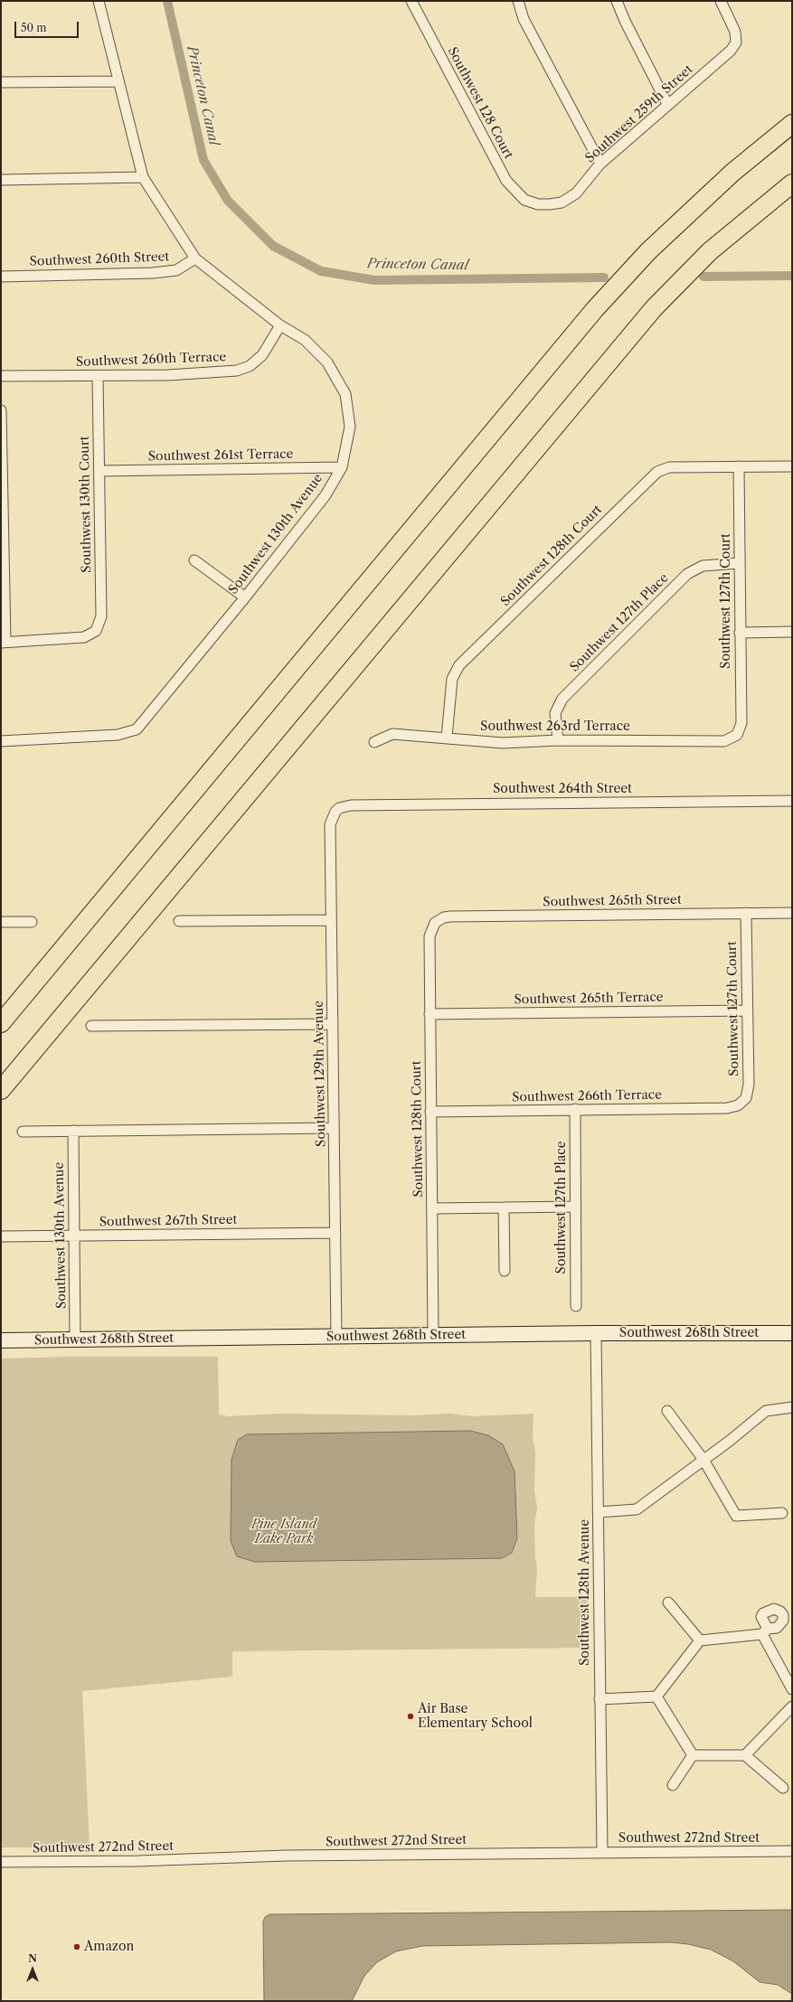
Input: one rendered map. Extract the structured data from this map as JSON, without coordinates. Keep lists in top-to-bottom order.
{
  "streets": {
    "main road": ["Southwest 268th Street"],
    "street": [
      "Southwest 128 Court",
      "Southwest 259th Street",
      "Southwest 260th Street",
      "Southwest 260th Terrace",
      "Southwest 261st Terrace",
      "Southwest 130th Court",
      "Southwest 130th Avenue",
      "Southwest 128th Court",
      "Southwest 127th Court",
      "Southwest 127th Place",
      "Southwest 263rd Terrace",
      "Southwest 264th Street",
      "Southwest 265th Street",
      "Southwest 265th Terrace",
      "Southwest 129th Avenue",
      "Southwest 266th Terrace",
      "Southwest 267th Street",
      "Southwest 128th Avenue",
      "Southwest 272nd Street"
    ]
  },
  "crossings": [
    ["Southwest 128 Court", "Southwest 259th Street"],
    ["Southwest 260th Street", "Southwest 130th Avenue"],
    ["Southwest 260th Terrace", "Southwest 130th Court"],
    ["Southwest 260th Terrace", "Southwest 130th Avenue"],
    ["Southwest 261st Terrace", "Southwest 130th Court"],
    ["Southwest 261st Terrace", "Southwest 130th Avenue"],
    ["Southwest 130th Avenue", "Southwest 267th Street"],
    ["Southwest 130th Avenue", "Southwest 268th Street"],
    ["Southwest 128th Court", "Southwest 127th Court"],
    ["Southwest 128th Court", "Southwest 263rd Terrace"],
    ["Southwest 128th Court", "Southwest 265th Street"],
    ["Southwest 128th Court", "Southwest 265th Terrace"],
    ["Southwest 128th Court", "Southwest 266th Terrace"],
    ["Southwest 128th Court", "Southwest 268th Street"],
    ["Southwest 127th Court", "Southwest 127th Place"],
    ["Southwest 127th Court", "Southwest 263rd Terrace"],
    ["Southwest 127th Court", "Southwest 265th Street"],
    ["Southwest 127th Court", "Southwest 265th Terrace"],
    ["Southwest 127th Court", "Southwest 266th Terrace"],
    ["Southwest 127th Place", "Southwest 263rd Terrace"],
    ["Southwest 127th Place", "Southwest 266th Terrace"],
    ["Southwest 264th Street", "Southwest 129th Avenue"],
    ["Southwest 129th Avenue", "Southwest 267th Street"],
    ["Southwest 129th Avenue", "Southwest 268th Street"],
    ["Southwest 268th Street", "Southwest 128th Avenue"],
    ["Southwest 128th Avenue", "Southwest 272nd Street"]
  ],
  "water": ["Princeton Canal"],
  "parks": ["Pine Island Lake Park"],
  "places": ["Air Base Elementary School", "Amazon"],
  "scale_bar": "50 m",
  "north": "top"
}
